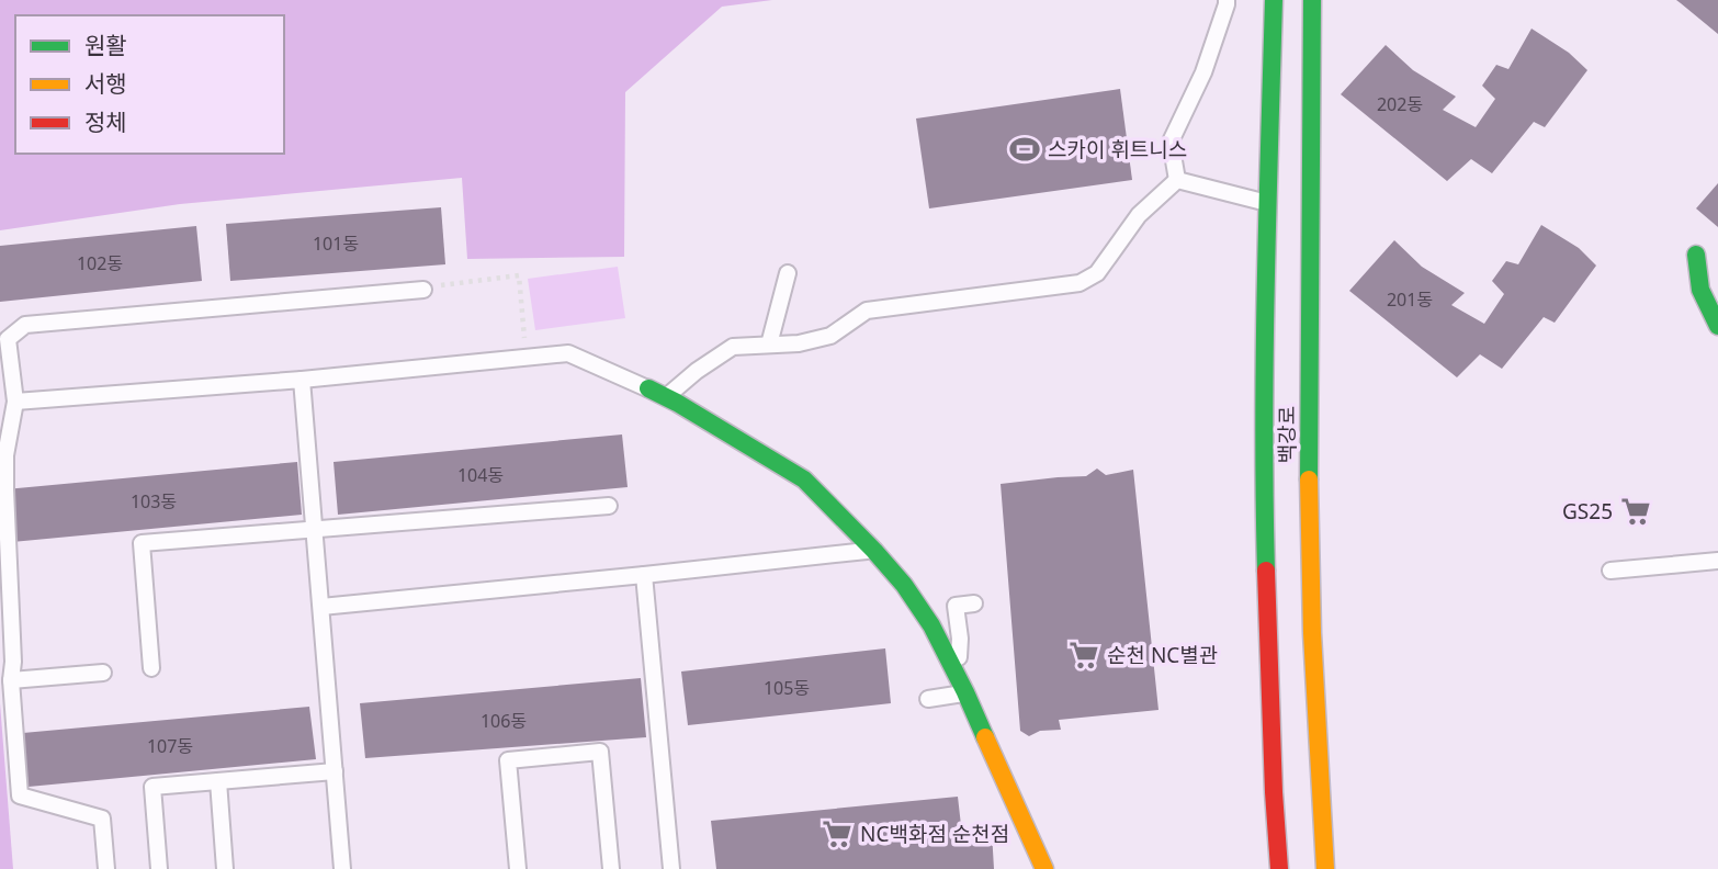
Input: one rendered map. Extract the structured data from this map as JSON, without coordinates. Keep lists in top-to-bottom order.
{
  "streets": {
    "main road": ["백강로"]
  },
  "places": {
    "sports": ["스카이 휘트니스"],
    "supermarket": ["GS25", "순천 NC별관", "NC백화점 순천점"]
  },
  "house_numbers": [
    "202동",
    "101동",
    "102동",
    "201동",
    "104동",
    "103동",
    "105동",
    "106동",
    "107동"
  ],
  "legend": ["원활", "서행", "정체"]
}
